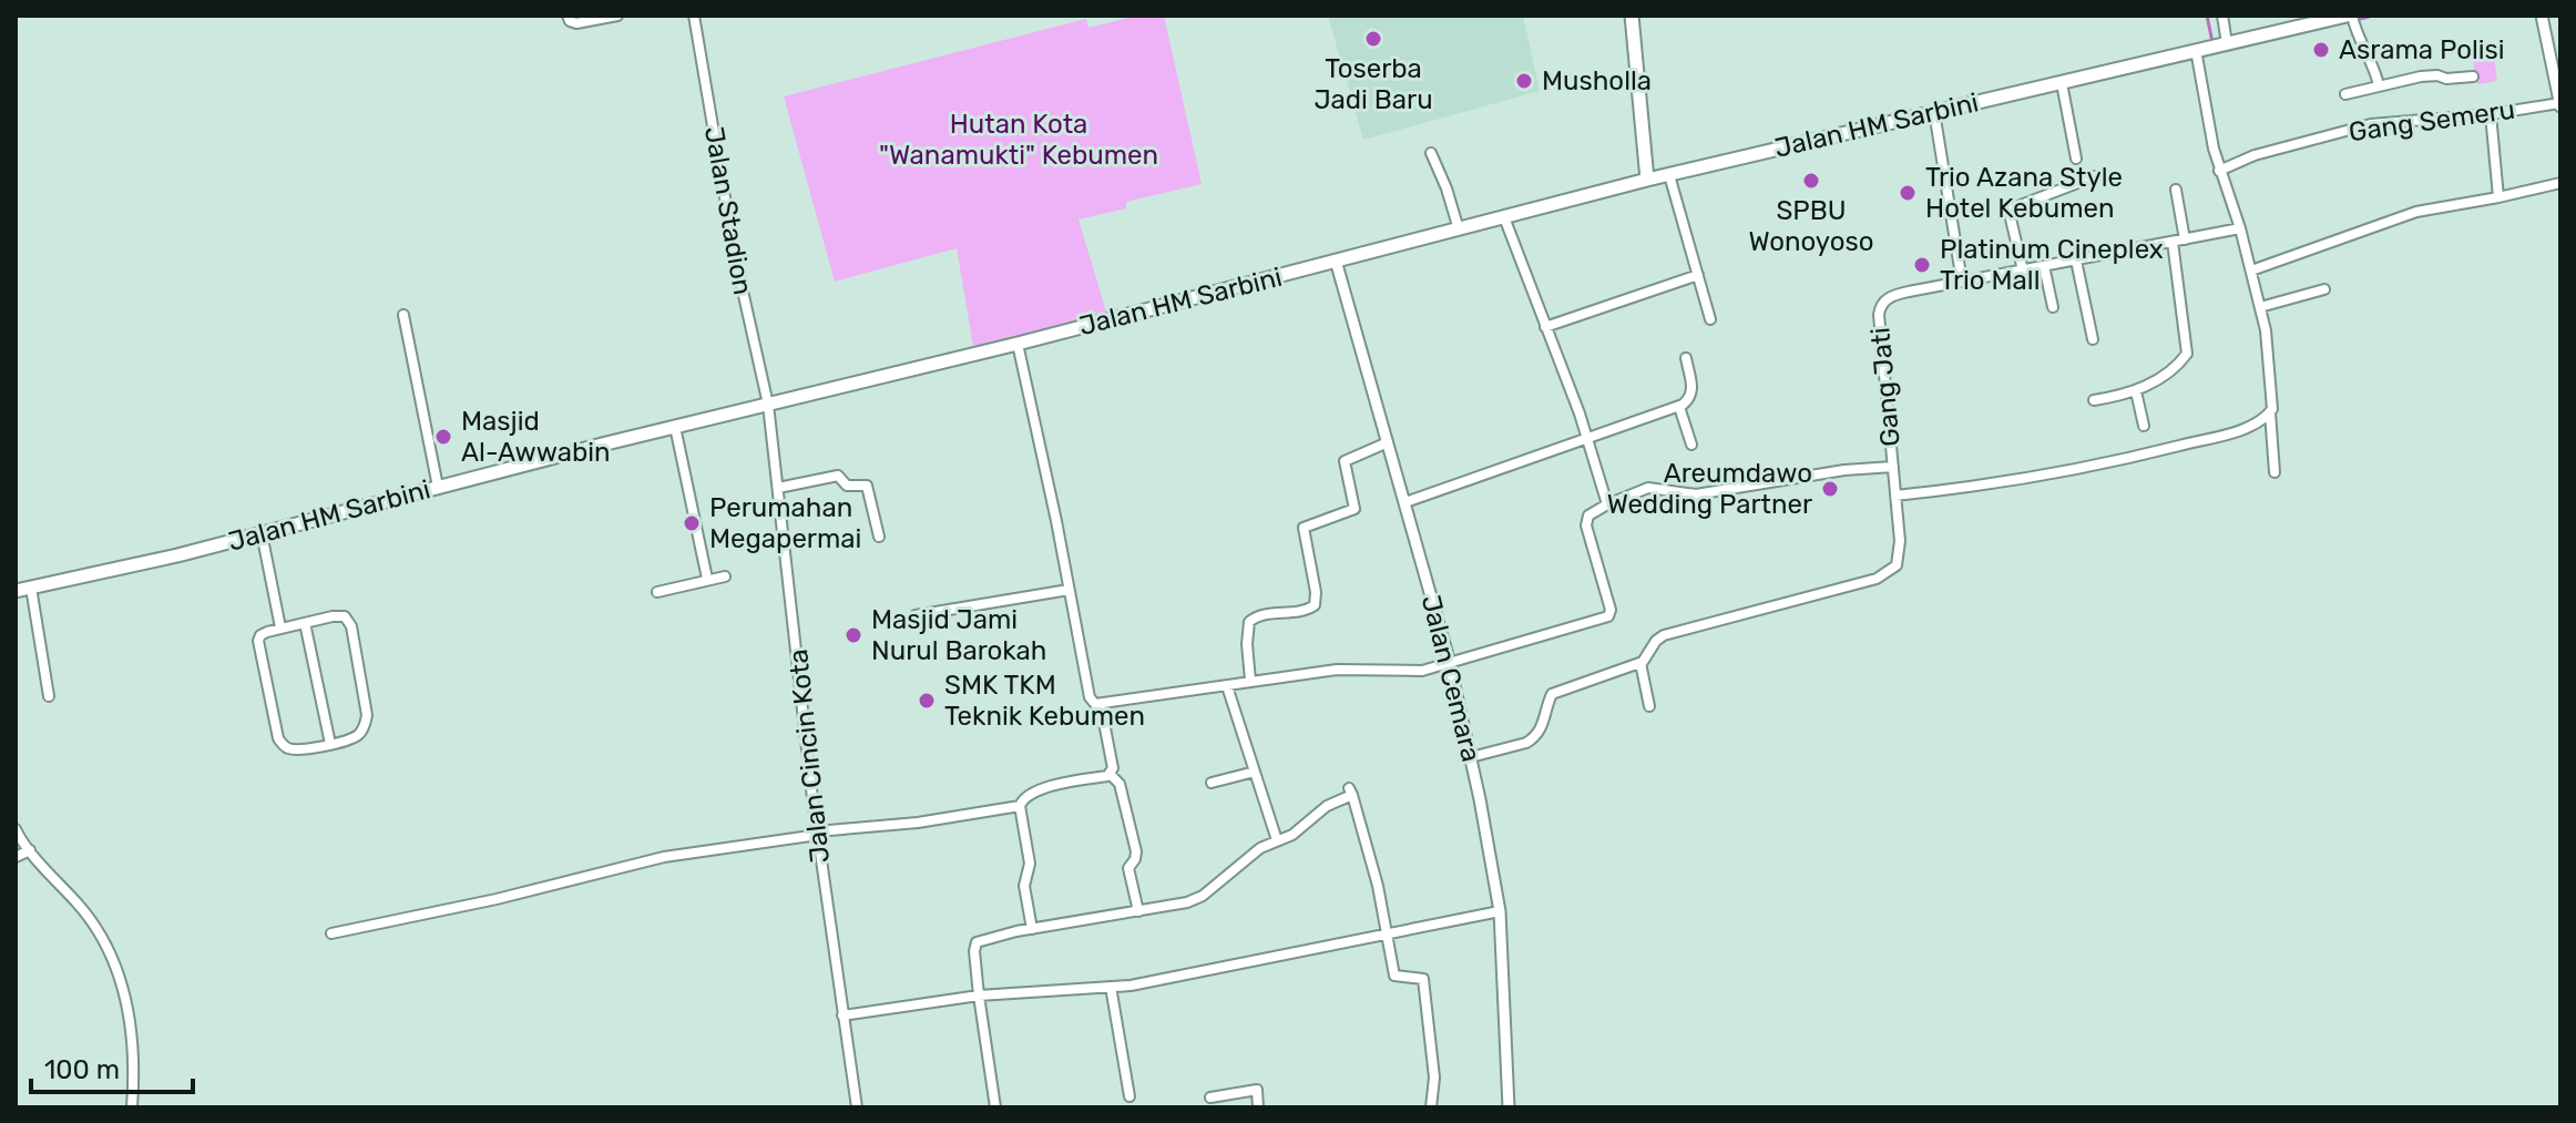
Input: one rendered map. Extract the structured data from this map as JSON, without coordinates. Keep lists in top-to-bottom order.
{
  "streets": {
    "main road": ["Jalan HM Sarbini"],
    "street": [
      "Gang Semeru",
      "Jalan Stadion",
      "Gang Jati",
      "Jalan Cemara",
      "Jalan Cincin Kota"
    ]
  },
  "crossings": [
    ["Jalan HM Sarbini", "Jalan Stadion"],
    ["Jalan HM Sarbini", "Jalan Cemara"],
    ["Jalan HM Sarbini", "Jalan Cincin Kota"],
    ["Jalan Stadion", "Jalan Cincin Kota"]
  ],
  "parks": ["Hutan Kota \"Wanamukti\" Kebumen"],
  "places": [
    "Toserba Jadi Baru",
    "Asrama Polisi",
    "Musholla",
    "SPBU Wonoyoso",
    "Trio Azana Style Hotel Kebumen",
    "Platinum Cineplex Trio Mall",
    "Masjid Al-Awwabin",
    "Areumdawo Wedding Partner",
    "Perumahan Megapermai",
    "Masjid Jami Nurul Barokah",
    "SMK TKM Teknik Kebumen"
  ],
  "scale_bar": "100 m"
}
